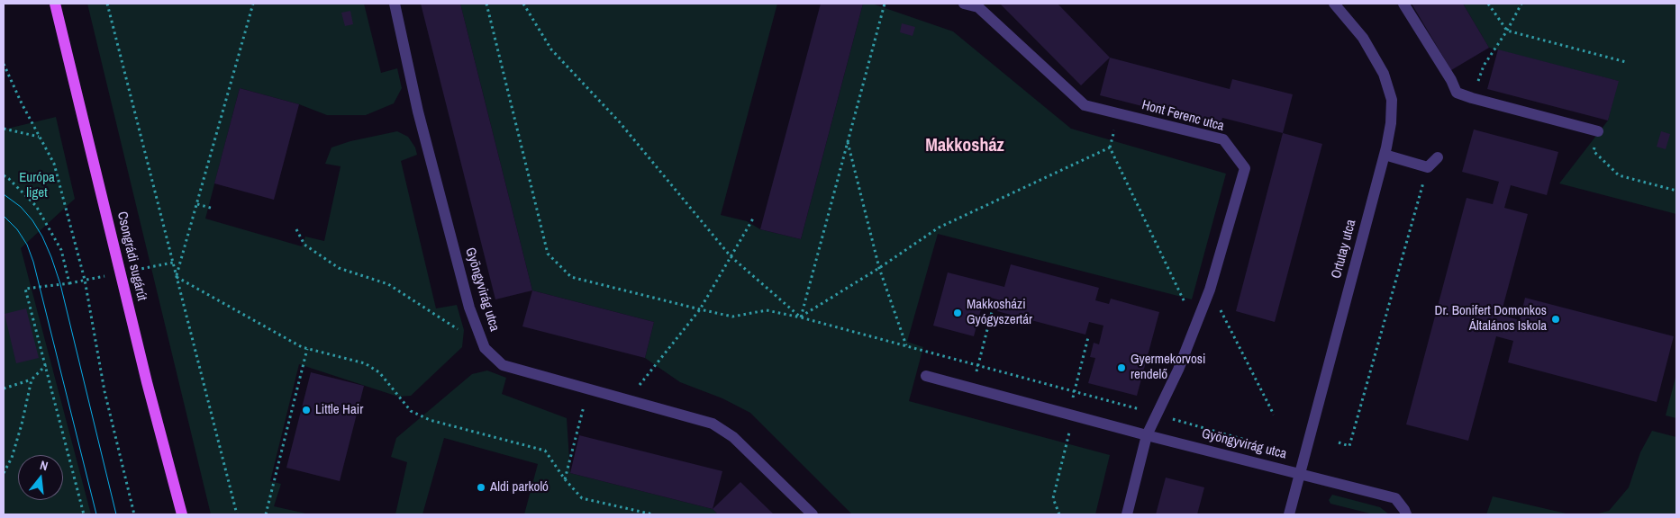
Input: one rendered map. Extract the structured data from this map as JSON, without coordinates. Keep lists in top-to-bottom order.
{
  "streets": {
    "main road": ["Csongrádi sugárút"],
    "street": ["Hont Ferenc utca", "Ortutay utca", "Gyöngyvirág utca"]
  },
  "crossings": [
    ["Hont Ferenc utca", "Gyöngyvirág utca"],
    ["Ortutay utca", "Gyöngyvirág utca"]
  ],
  "districts": ["Makkosház"],
  "parks": ["Európa liget"],
  "places": [
    "Makkosházi Gyógyszertár",
    "Dr. Bonifert Domonkos Általános Iskola",
    "Gyermekorvosi rendelő",
    "Little Hair",
    "Aldi parkoló"
  ],
  "north": "top"
}
